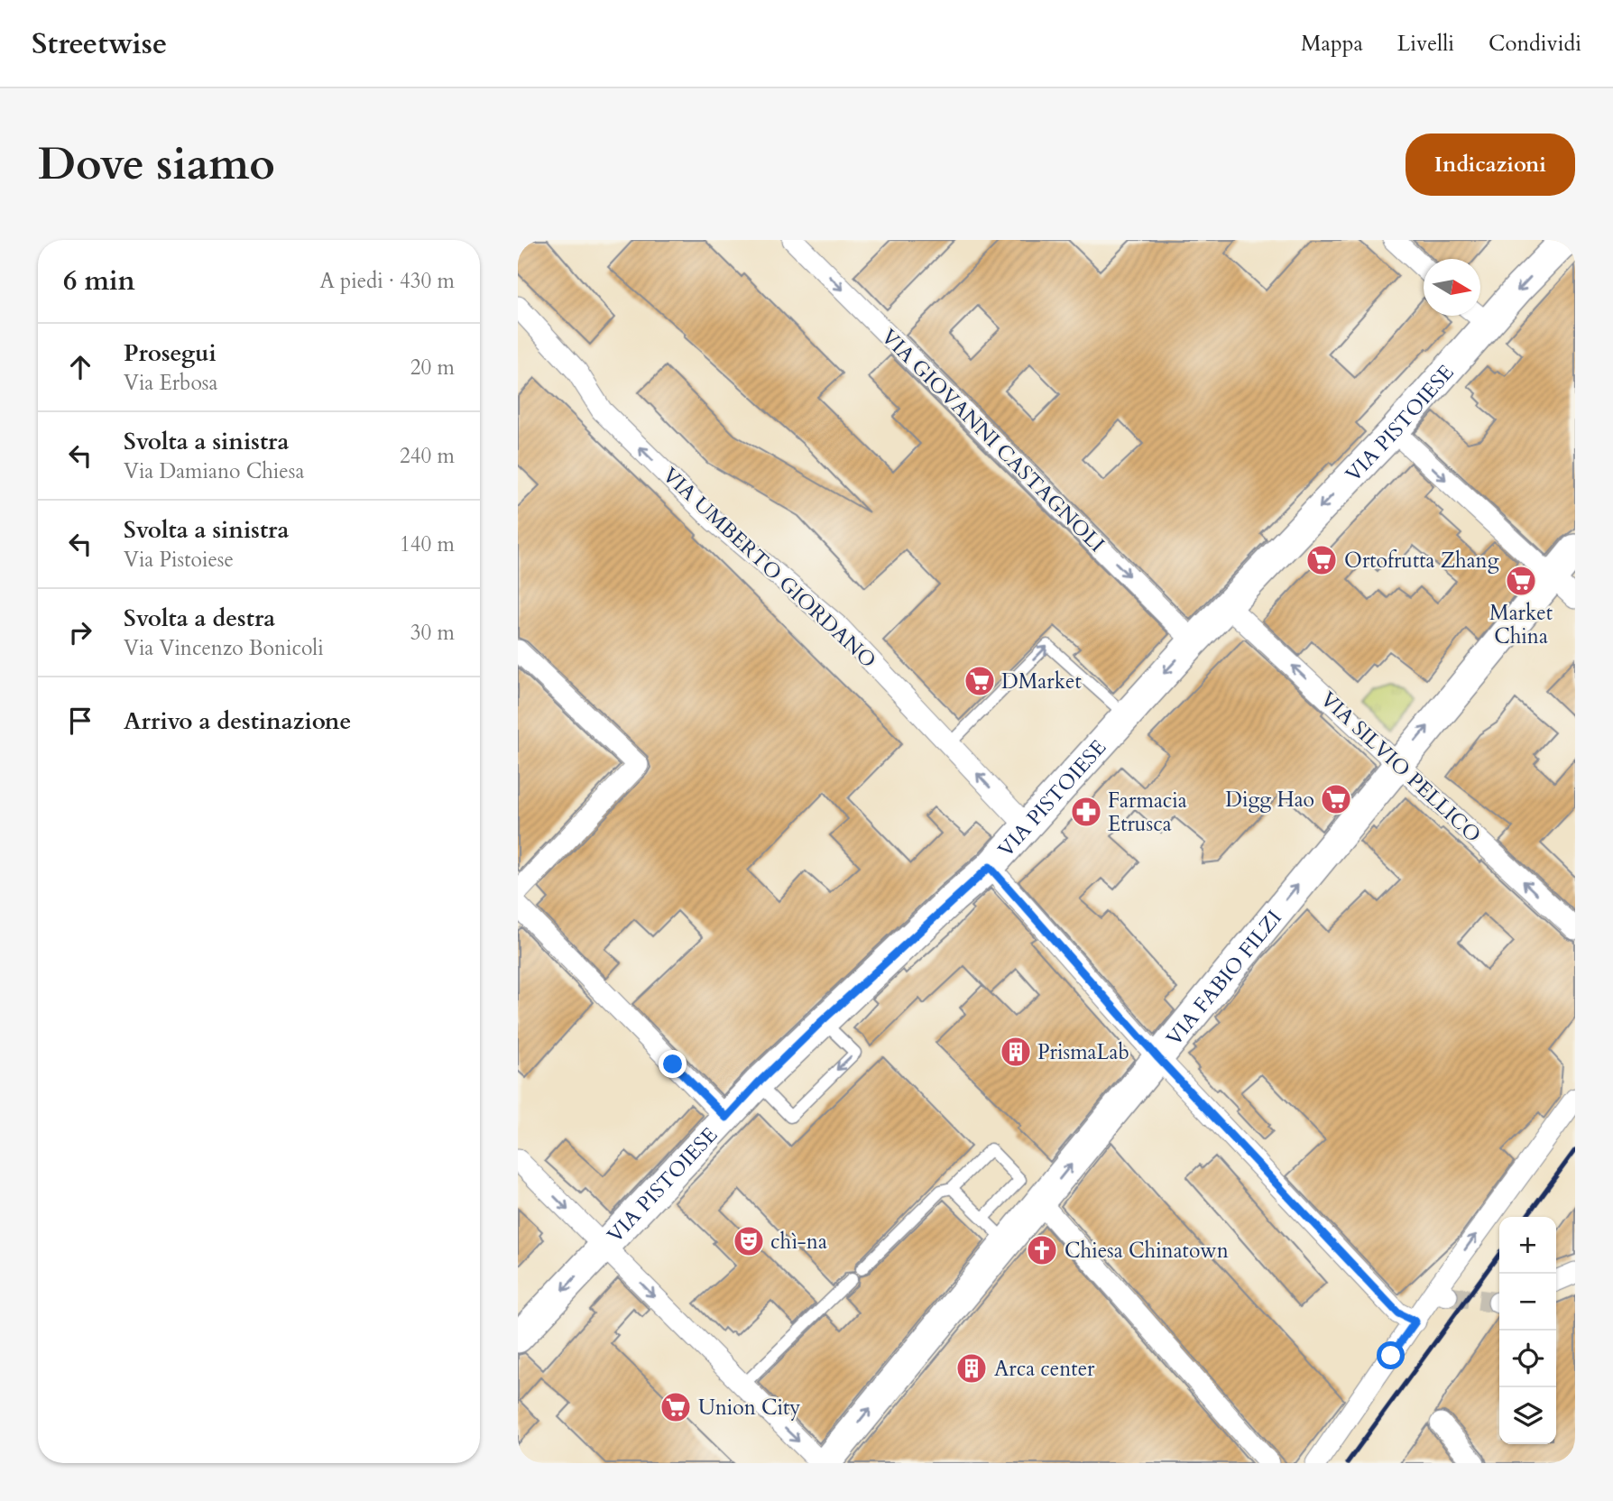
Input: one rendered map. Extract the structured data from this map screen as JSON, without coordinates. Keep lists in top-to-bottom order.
{
  "streets": {
    "street": [
      "VIA PISTOIESE",
      "VIA GIOVANNI CASTAGNOLI",
      "VIA UMBERTO GIORDANO",
      "VIA SILVIO PELLICO",
      "VIA FABIO FILZI"
    ]
  },
  "crossings": [
    ["VIA PISTOIESE", "VIA GIOVANNI CASTAGNOLI"],
    ["VIA PISTOIESE", "VIA UMBERTO GIORDANO"],
    ["VIA PISTOIESE", "VIA SILVIO PELLICO"],
    ["VIA SILVIO PELLICO", "VIA FABIO FILZI"]
  ],
  "one_way": [
    "VIA PISTOIESE",
    "VIA GIOVANNI CASTAGNOLI",
    "VIA UMBERTO GIORDANO",
    "VIA SILVIO PELLICO",
    "VIA FABIO FILZI"
  ],
  "places": {
    "supermarket": [
      "Ortofrutta Zhang",
      "Market China",
      "DMarket",
      "Digg Hao",
      "Union City"
    ],
    "pharmacy": ["Farmacia Etrusca"],
    "building": ["PrismaLab", "Arca center"],
    "theatre": ["chì-na"],
    "church": ["Chiesa Chinatown"]
  },
  "north": "right",
  "page": {
    "header": "Streetwise",
    "nav": ["Mappa", "Livelli", "Condividi"],
    "buttons": "Indicazioni",
    "title": "Dove siamo",
    "heading": ["6 min", "A piedi · 430 m"],
    "list": [
      ["Prosegui", "Via Erbosa", "20 m"],
      ["Svolta a sinistra", "Via Damiano Chiesa", "240 m"],
      ["Svolta a sinistra", "Via Pistoiese", "140 m"],
      ["Svolta a destra", "Via Vincenzo Bonicoli", "30 m"],
      "Arrivo a destinazione"
    ],
    "map_buttons": ["+", "−"]
  }
}
